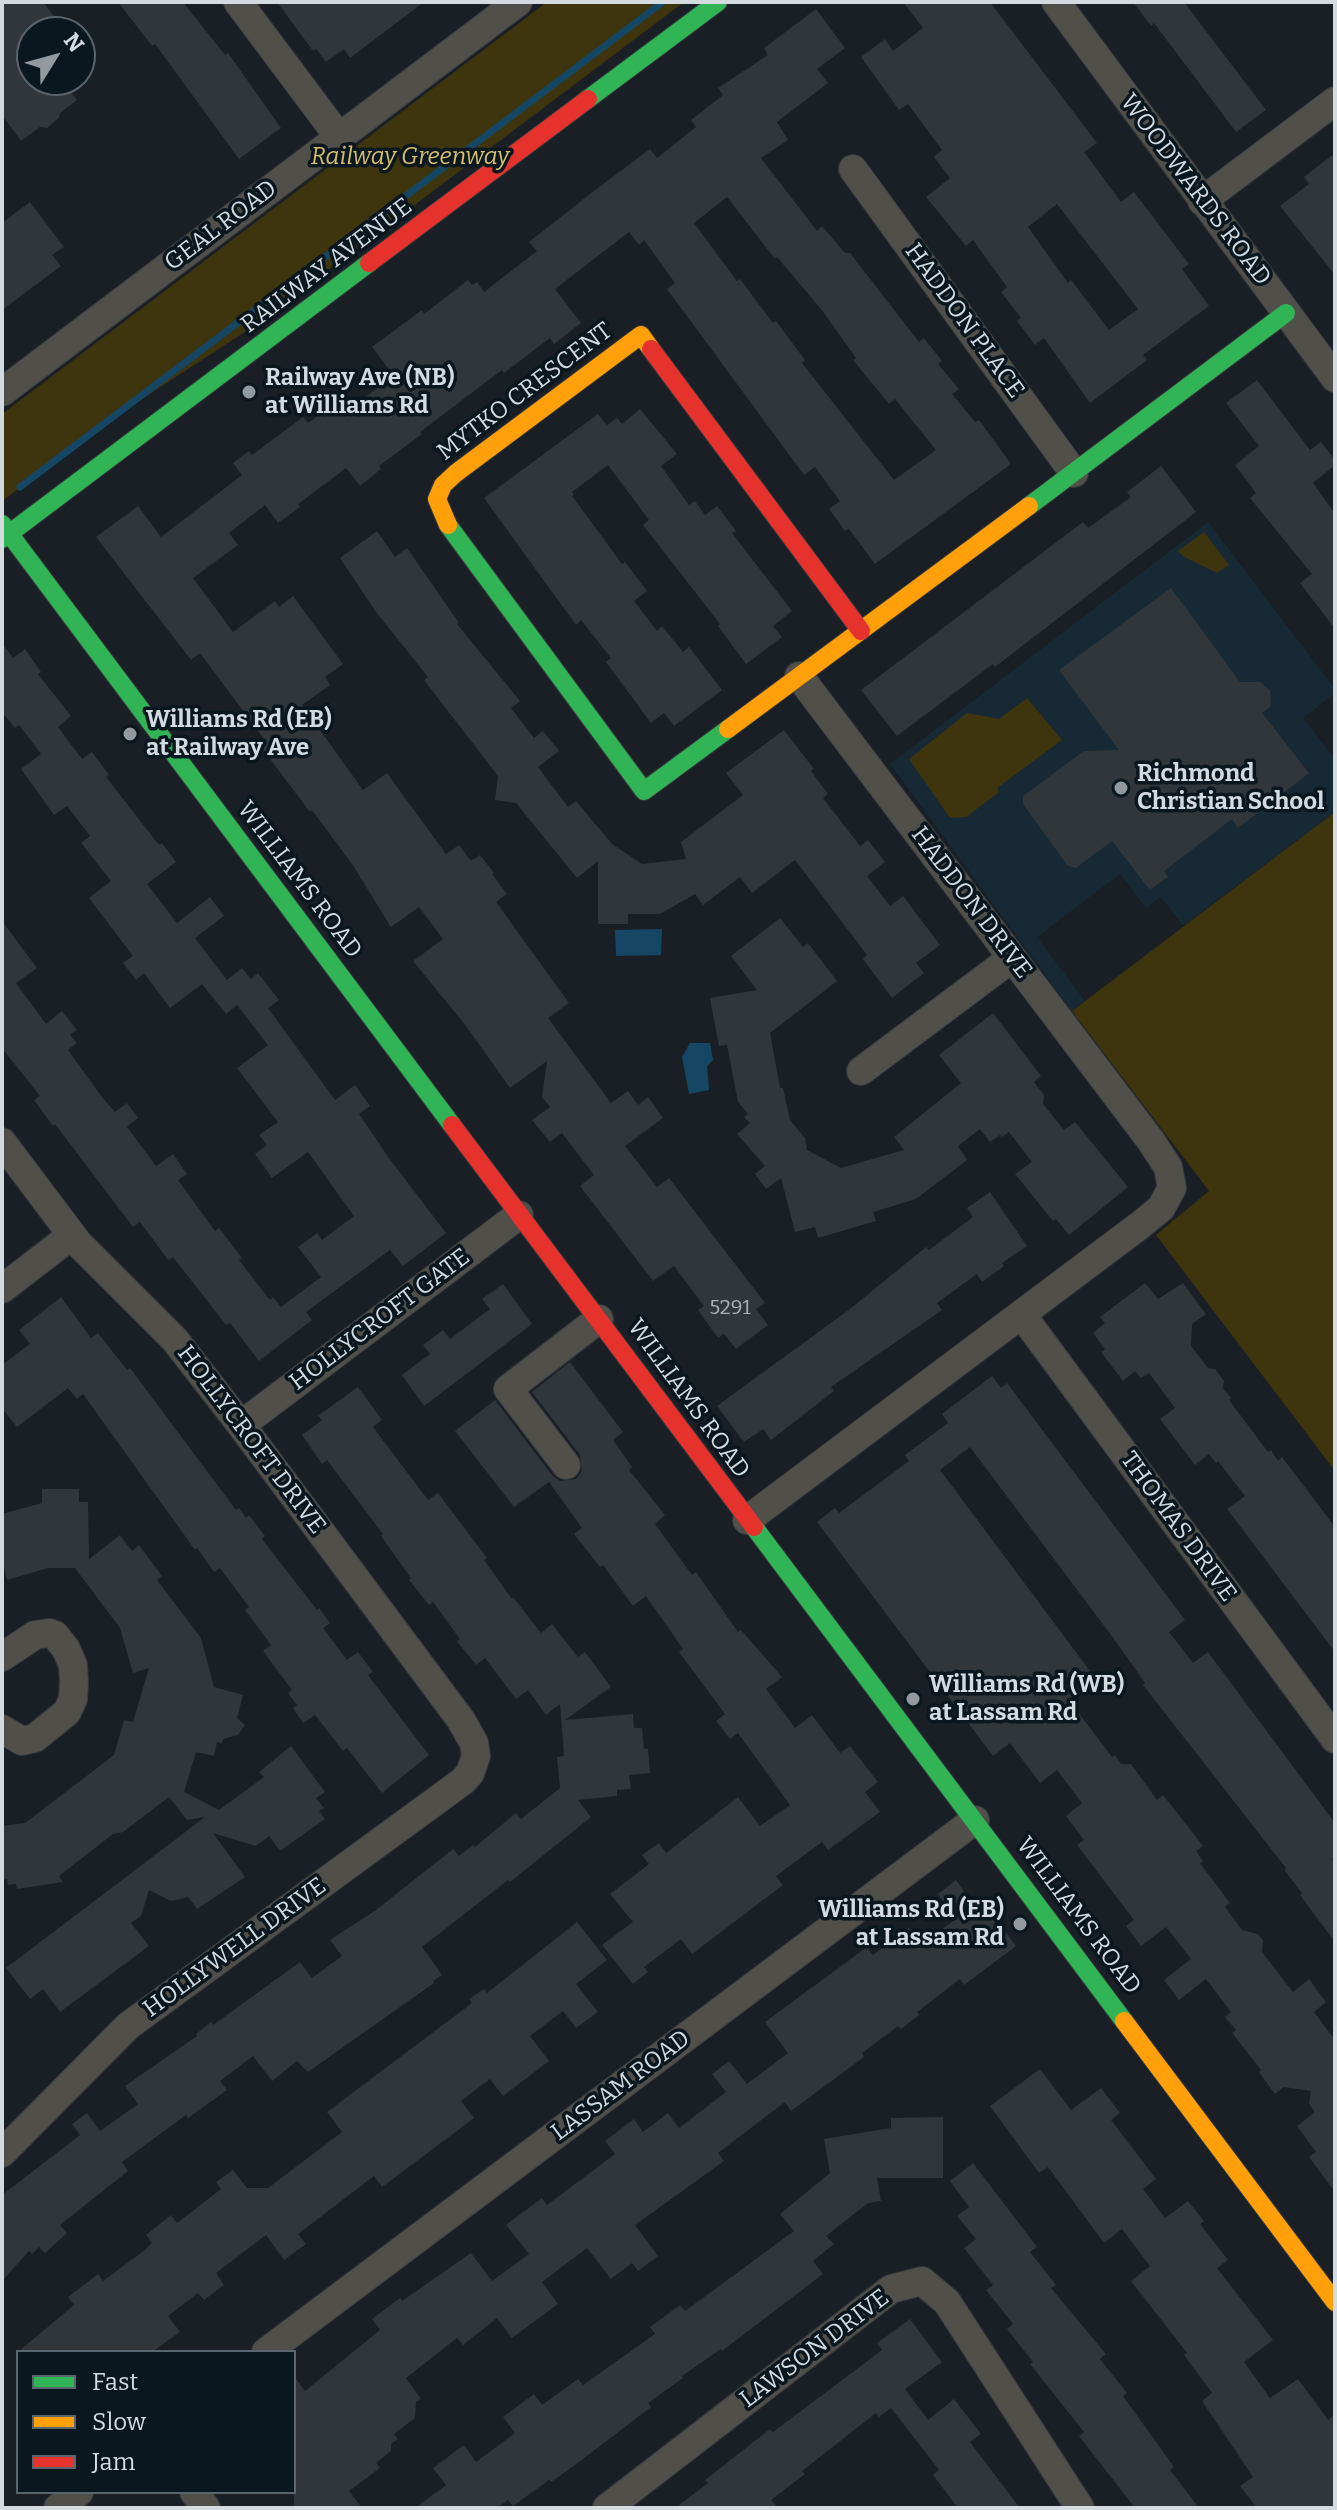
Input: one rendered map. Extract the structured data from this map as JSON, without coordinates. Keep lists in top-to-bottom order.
{
  "streets": {
    "street": [
      "WOODWARDS ROAD",
      "GEAL ROAD",
      "RAILWAY AVENUE",
      "HADDON PLACE",
      "MYTKO CRESCENT",
      "WILLIAMS ROAD",
      "HADDON DRIVE",
      "HOLLYCROFT GATE",
      "HOLLYCROFT DRIVE",
      "THOMAS DRIVE",
      "HOLLYWELL DRIVE",
      "LASSAM ROAD",
      "LAWSON DRIVE"
    ]
  },
  "crossings": [
    ["RAILWAY AVENUE", "WILLIAMS ROAD"],
    ["MYTKO CRESCENT", "HADDON DRIVE"],
    ["WILLIAMS ROAD", "HADDON DRIVE"],
    ["WILLIAMS ROAD", "HOLLYCROFT GATE"],
    ["WILLIAMS ROAD", "LASSAM ROAD"],
    ["HADDON DRIVE", "THOMAS DRIVE"],
    ["HOLLYCROFT GATE", "HOLLYCROFT DRIVE"],
    ["HOLLYCROFT DRIVE", "HOLLYWELL DRIVE"]
  ],
  "parks": ["Railway Greenway"],
  "places": [
    "Railway Ave (NB) at Williams Rd",
    "Williams Rd (EB) at Railway Ave",
    "Richmond Christian School",
    "Williams Rd (WB) at Lassam Rd",
    "Williams Rd (EB) at Lassam Rd"
  ],
  "house_numbers": ["5291"],
  "legend": ["Fast", "Slow", "Jam"],
  "north": "top right"
}
